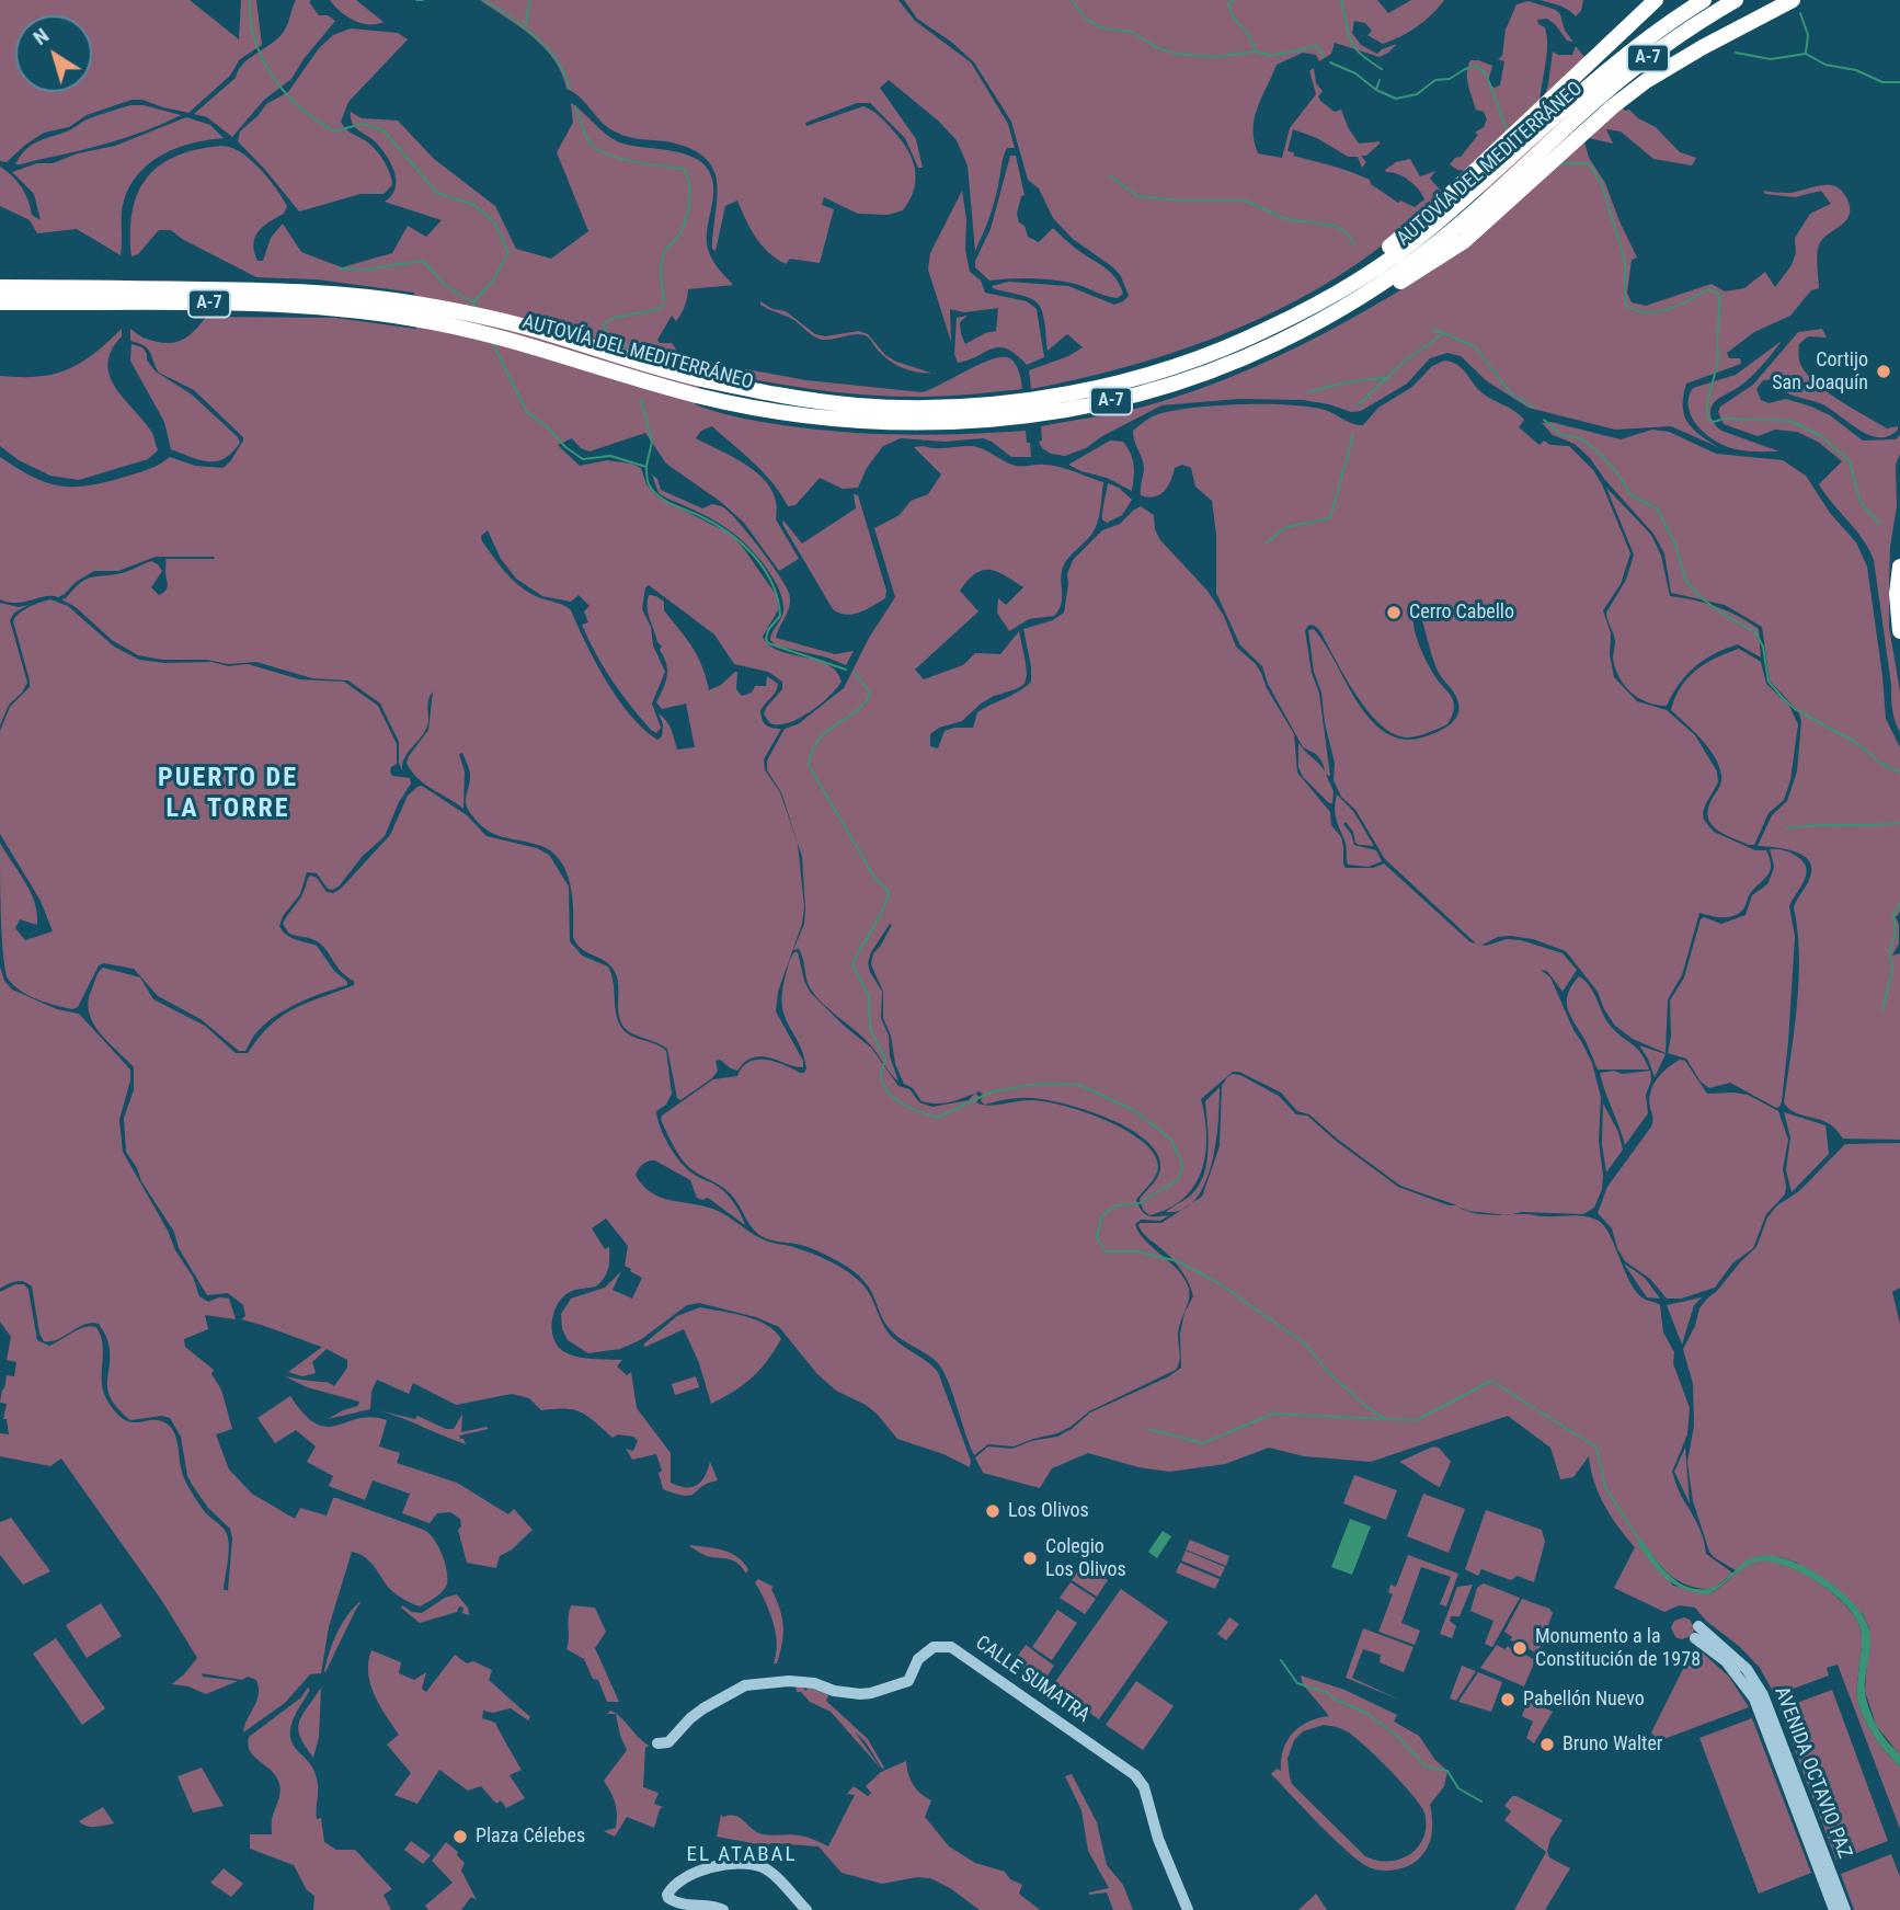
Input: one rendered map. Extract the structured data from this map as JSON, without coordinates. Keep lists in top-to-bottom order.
{
  "streets": {
    "highway": ["A-7", "AUTOVÍA DEL MEDITERRÁNEO"],
    "street": ["CALLE SUMATRA", "AVENIDA OCTAVIO PAZ"]
  },
  "districts": ["PUERTO DE LA TORRE", "EL ATABAL"],
  "places": [
    "Cortijo San Joaquín",
    "Cerro Cabello",
    "Los Olivos",
    "Colegio Los Olivos",
    "Monumento a la Constitución de 1978",
    "Pabellón Nuevo",
    "Bruno Walter",
    "Plaza Célebes"
  ],
  "north": "top left"
}
